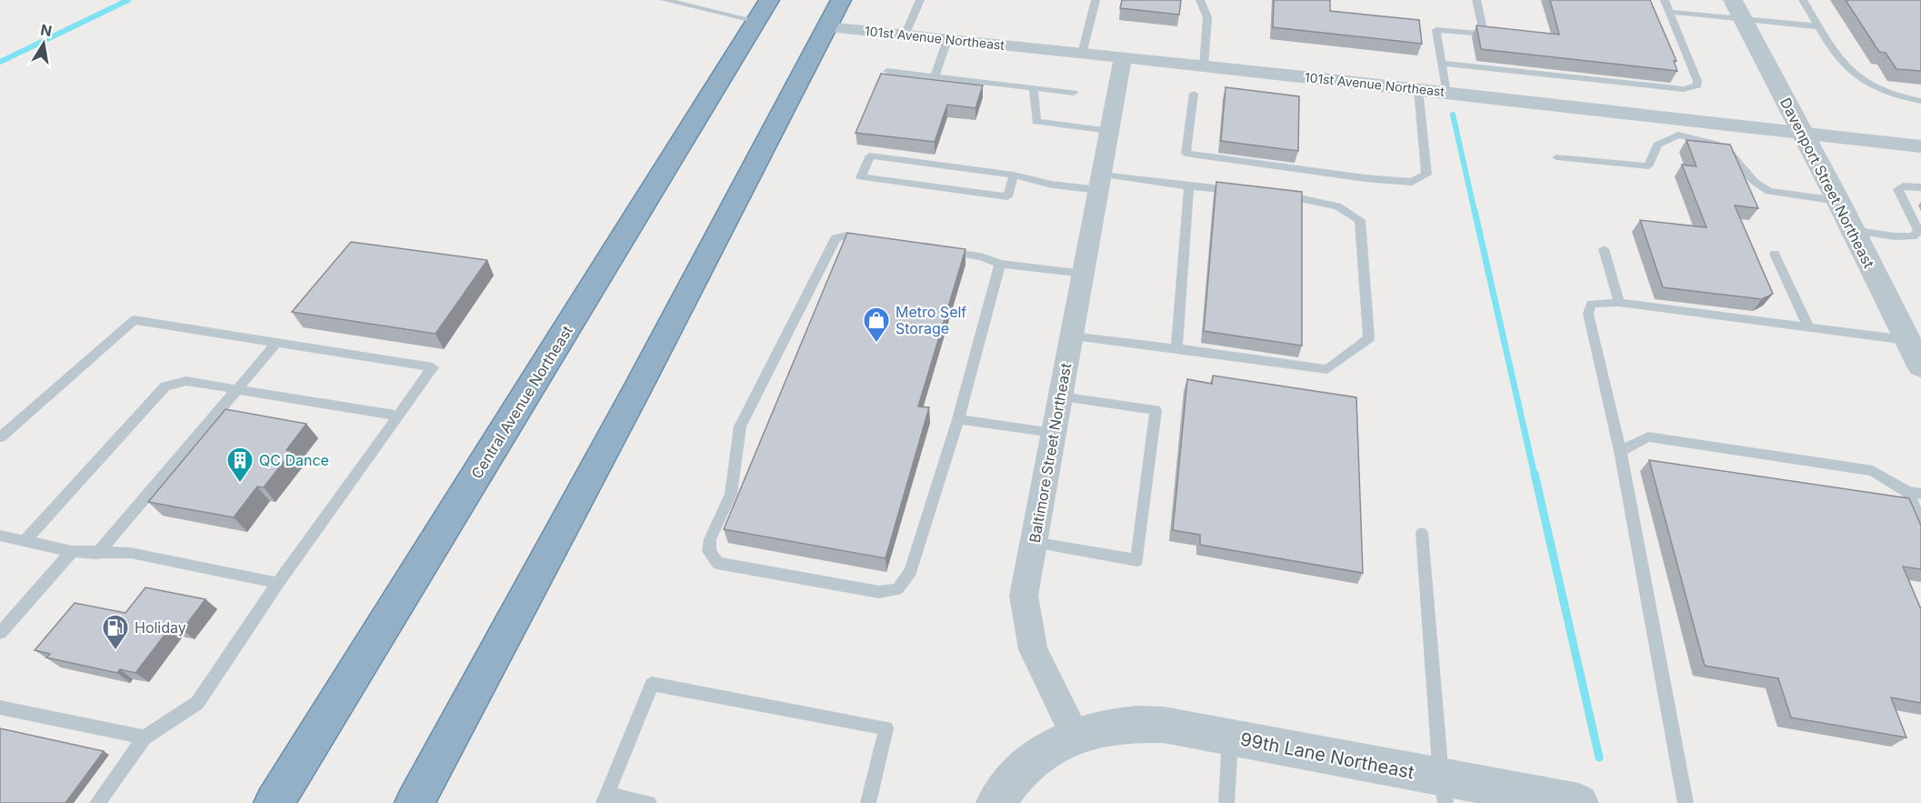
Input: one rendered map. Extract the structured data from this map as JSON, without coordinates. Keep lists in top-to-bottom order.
{
  "streets": {
    "highway": ["Central Avenue Northeast"],
    "street": [
      "101st Avenue Northeast",
      "Davenport Street Northeast",
      "Baltimore Street Northeast",
      "99th Lane Northeast"
    ]
  },
  "crossings": [
    ["101st Avenue Northeast", "Davenport Street Northeast"],
    ["101st Avenue Northeast", "Baltimore Street Northeast"],
    ["Baltimore Street Northeast", "99th Lane Northeast"]
  ],
  "places": {
    "shop": ["Metro Self Storage"],
    "building": ["QC Dance"],
    "fuel station": ["Holiday"]
  },
  "north": "top"
}
